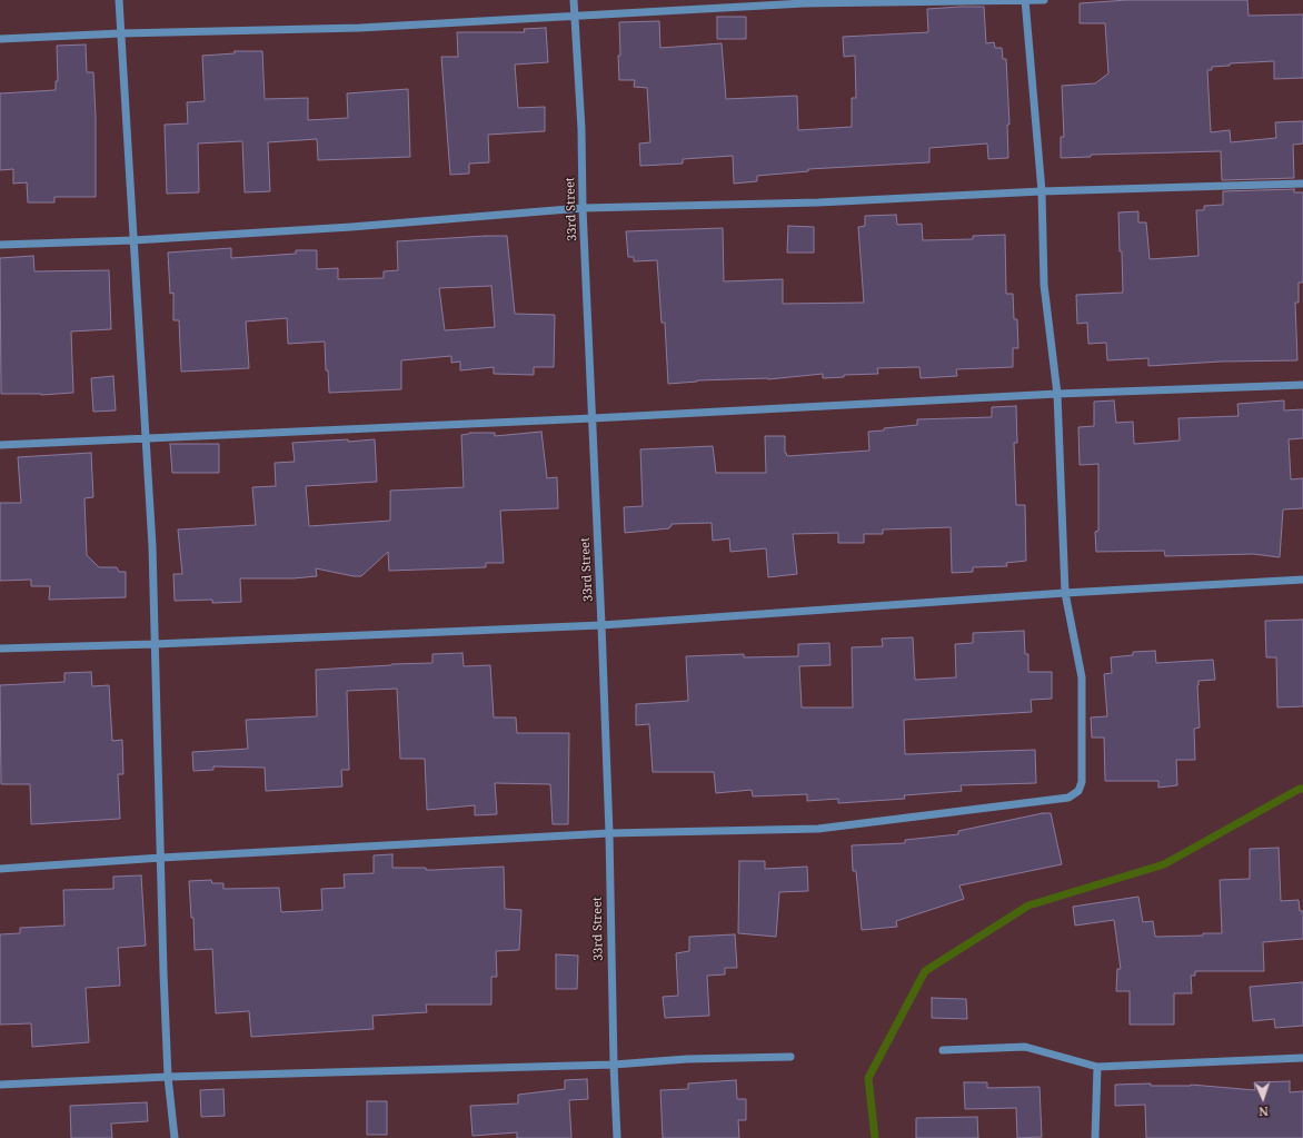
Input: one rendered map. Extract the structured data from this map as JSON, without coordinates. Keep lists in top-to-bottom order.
{
  "streets": {
    "street": ["33rd Street"]
  },
  "north": "bottom"
}
